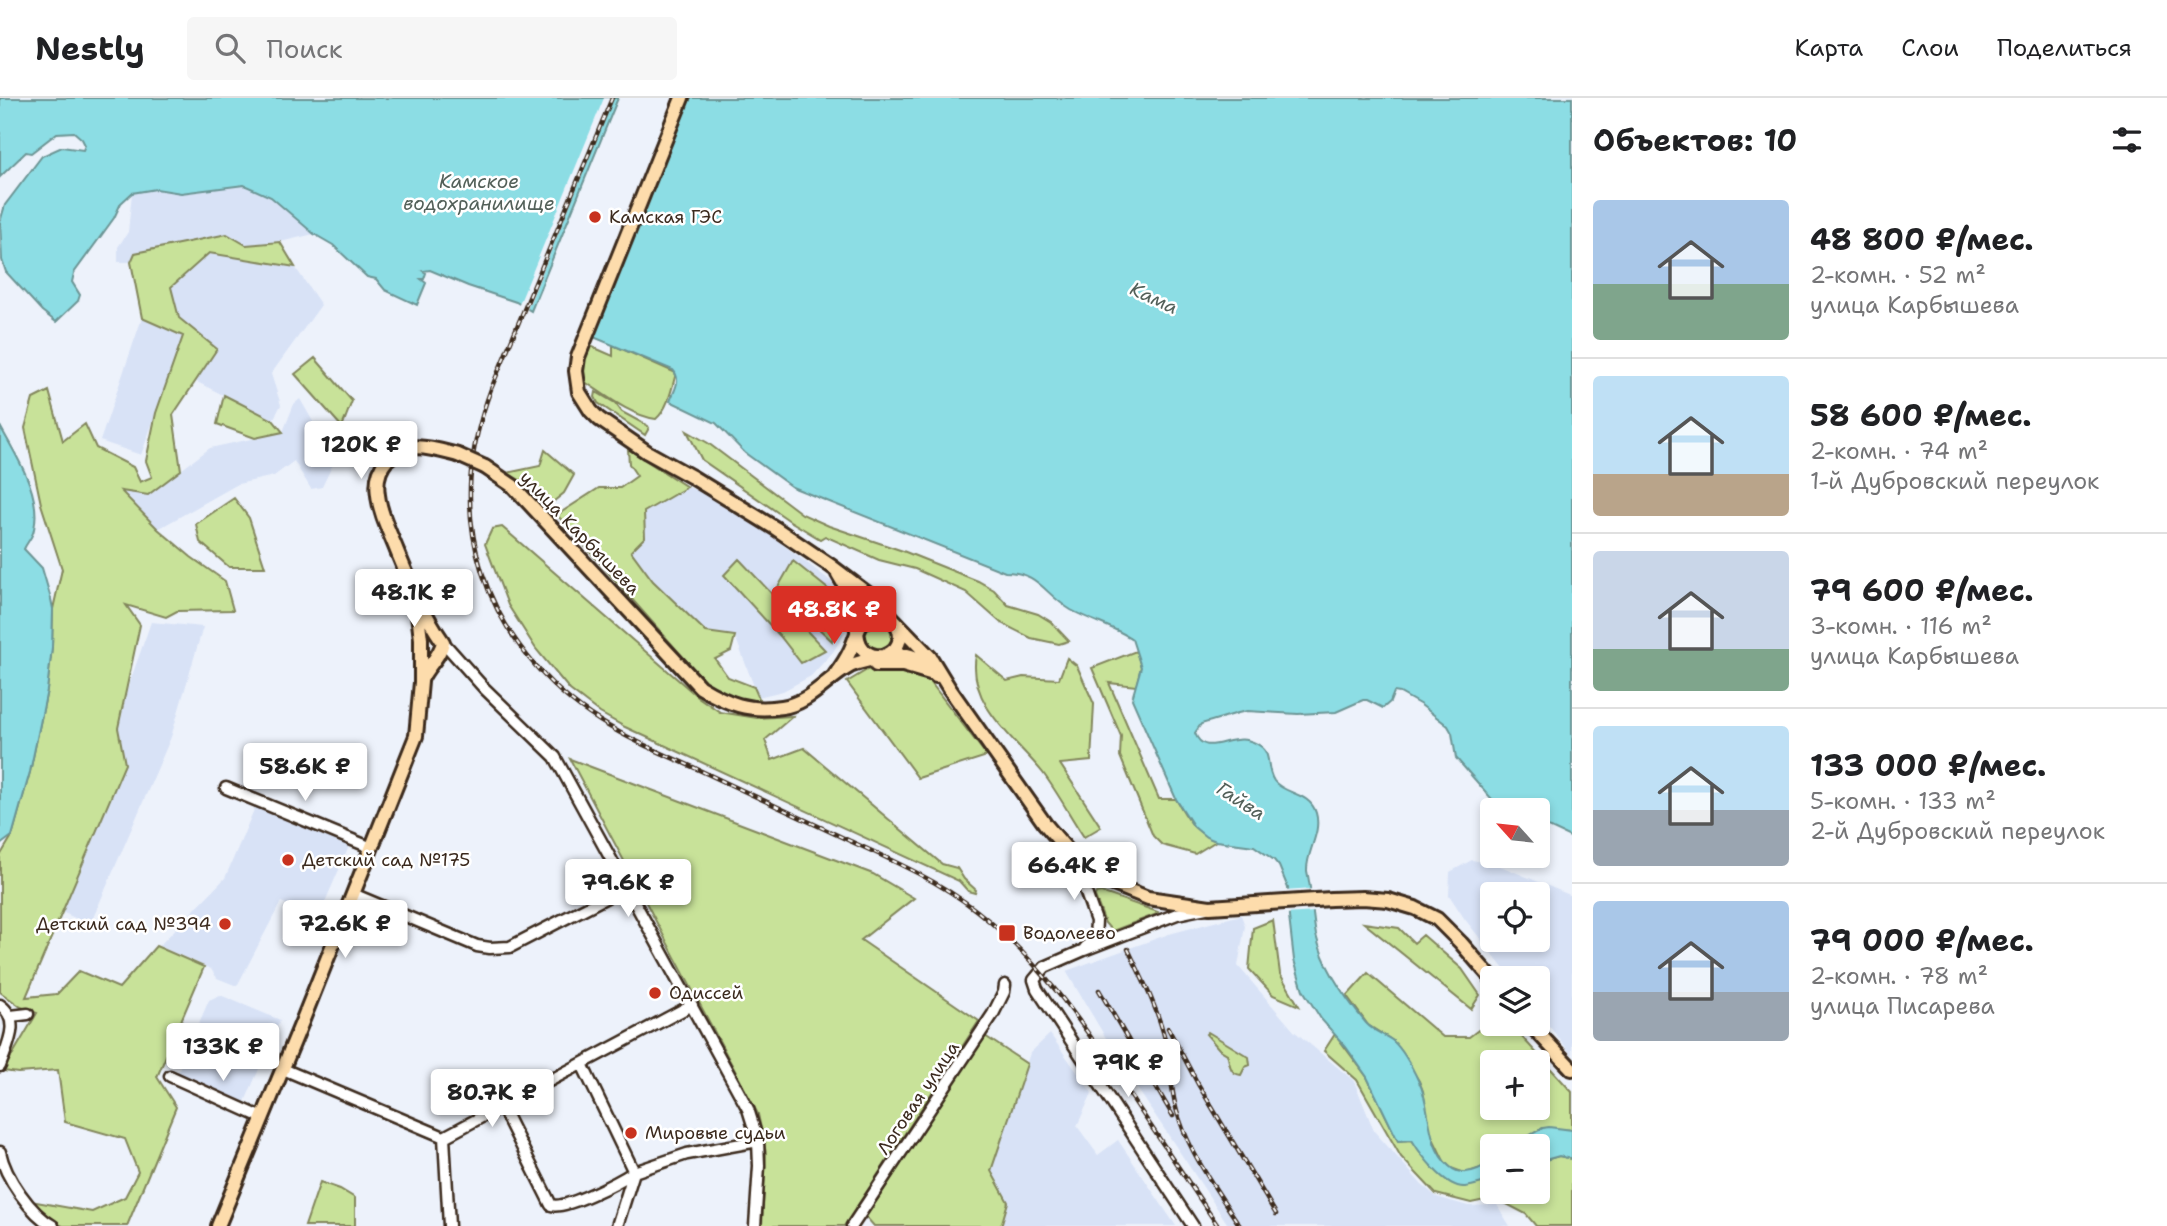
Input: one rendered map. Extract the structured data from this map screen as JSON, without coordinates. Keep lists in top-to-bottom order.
{
  "streets": {
    "main road": ["улица Карбышева"],
    "street": ["Логовая улица"]
  },
  "water": ["Камское водохранилище", "Кама", "Гайва"],
  "places": {
    "other": [
      "Камская ГЭС",
      "Детский сад №175",
      "Детский сад №394",
      "Одиссей",
      "Мировые судьи"
    ],
    "transit": ["Водолеево"]
  },
  "north": "top left",
  "page": {
    "header": "Nestly",
    "search": "Поиск",
    "nav": ["Карта", "Слои", "Поделиться"],
    "heading": "Объектов: 10",
    "list": [
      {
        "name": "48 800 ₽/мес.",
        "note": "2-комн. · 52 m² · улица Карбышева"
      },
      {
        "name": "58 600 ₽/мес.",
        "note": "2-комн. · 74 m² · 1-й Дубровский переулок"
      },
      {
        "name": "79 600 ₽/мес.",
        "note": "3-комн. · 116 m² · улица Карбышева"
      },
      {
        "name": "133 000 ₽/мес.",
        "note": "5-комн. · 133 m² · 2-й Дубровский переулок"
      },
      {
        "name": "79 000 ₽/мес.",
        "note": "2-комн. · 78 m² · улица Писарева"
      }
    ],
    "price": [
      "120K ₽",
      "48.1K ₽",
      "48.8K ₽",
      "58.6K ₽",
      "66.4K ₽",
      "79.6K ₽",
      "72.6K ₽",
      "133K ₽",
      "79K ₽",
      "80.7K ₽"
    ],
    "map_buttons": ["+", "−"]
  }
}
